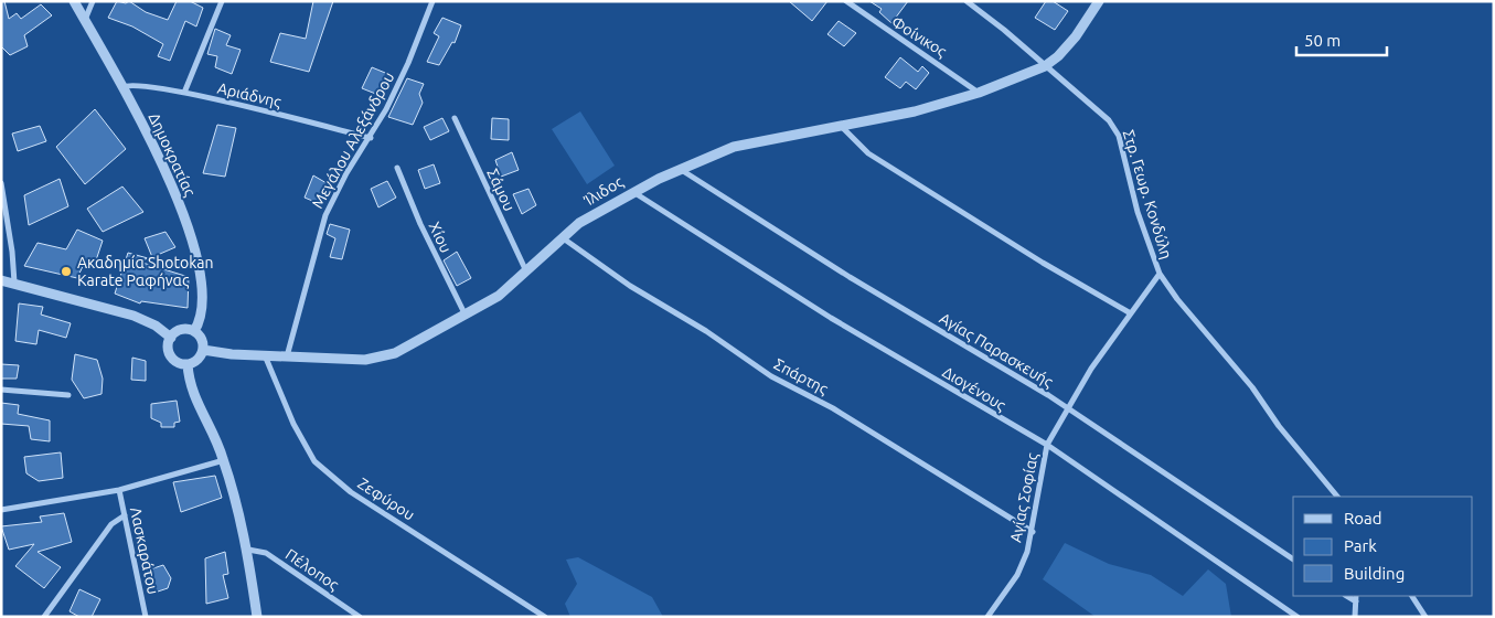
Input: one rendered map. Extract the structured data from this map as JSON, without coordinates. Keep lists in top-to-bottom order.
{
  "streets": {
    "street": [
      "Φοίνικος",
      "Αριάδνης",
      "Μεγάλου Αλεξάνδρου",
      "Δημοκρατίας",
      "Σάμου",
      "Ίλιδος",
      "Στρ. Γεωρ. Κονδύλη",
      "Χίου",
      "Αγίας Παρασκευής",
      "Σπάρτης",
      "Διογένους",
      "Αγίας Σοφίας",
      "Ζεφύρου",
      "Λασκαράτου",
      "Πέλοπος"
    ]
  },
  "crossings": [
    ["Φοίνικος", "Ίλιδος"],
    ["Αριάδνης", "Μεγάλου Αλεξάνδρου"],
    ["Αριάδνης", "Δημοκρατίας"],
    ["Μεγάλου Αλεξάνδρου", "Ίλιδος"],
    ["Δημοκρατίας", "Ίλιδος"],
    ["Σάμου", "Ίλιδος"],
    ["Ίλιδος", "Στρ. Γεωρ. Κονδύλη"],
    ["Ίλιδος", "Χίου"],
    ["Ίλιδος", "Αγίας Παρασκευής"],
    ["Ίλιδος", "Σπάρτης"],
    ["Ίλιδος", "Διογένους"],
    ["Ίλιδος", "Ζεφύρου"],
    ["Στρ. Γεωρ. Κονδύλη", "Αγίας Σοφίας"],
    ["Αγίας Παρασκευής", "Αγίας Σοφίας"],
    ["Σπάρτης", "Αγίας Σοφίας"],
    ["Διογένους", "Αγίας Σοφίας"]
  ],
  "places": ["Ακαδημία Shotokan Karate Ραφήνας"],
  "legend": ["Road", "Park", "Building"],
  "scale_bar": "50 m"
}
